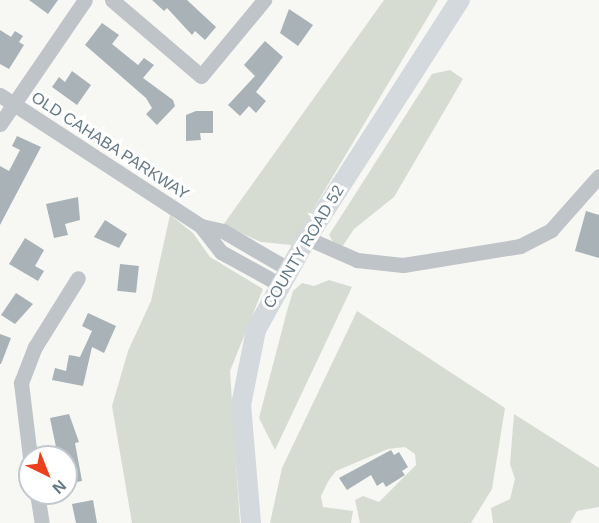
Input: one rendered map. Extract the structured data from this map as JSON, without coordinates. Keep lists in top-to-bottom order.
{
  "streets": {
    "main road": ["COUNTY ROAD 52"],
    "street": ["OLD CAHABA PARKWAY"]
  },
  "crossings": [
    ["OLD CAHABA PARKWAY", "COUNTY ROAD 52"]
  ],
  "north": "bottom right"
}
